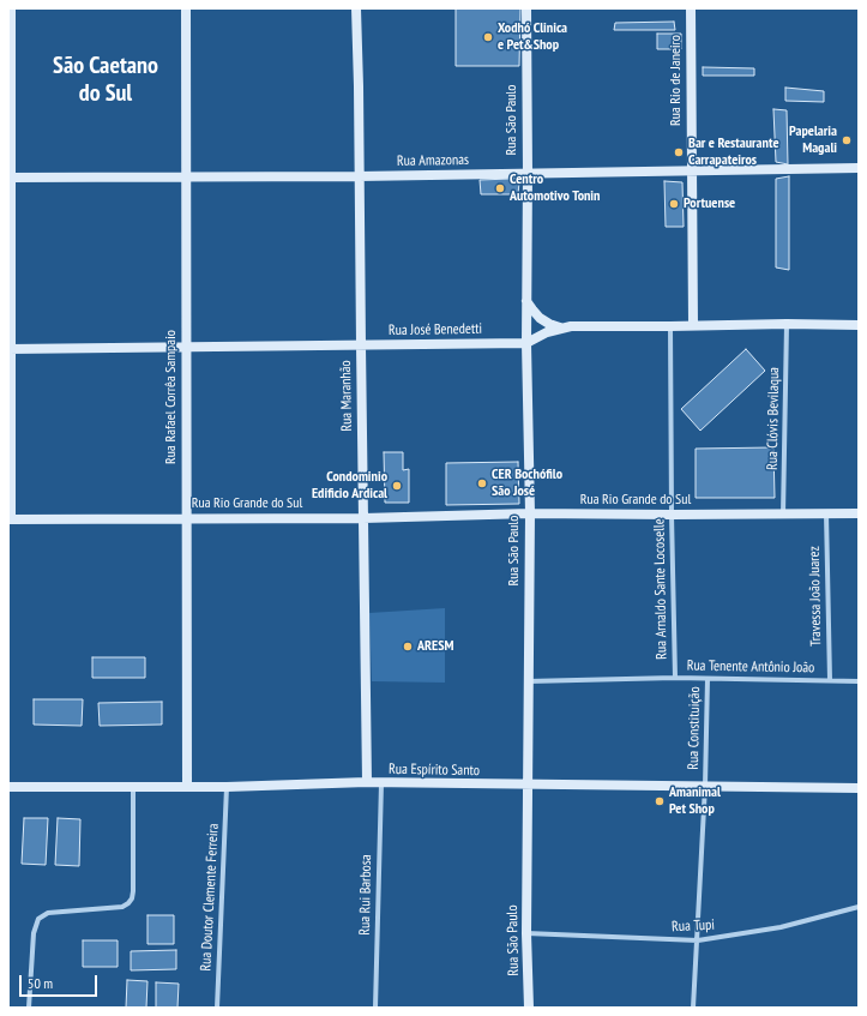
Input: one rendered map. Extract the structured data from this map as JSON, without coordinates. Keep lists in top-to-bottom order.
{
  "streets": {
    "street": [
      "Rua Rio de Janeiro",
      "Rua São Paulo",
      "Rua Amazonas",
      "Rua José Benedetti",
      "Rua Maranhão",
      "Rua Rafael Corrêa Sampaio",
      "Rua Clóvis Bevilaqua",
      "Rua Rio Grande do Sul",
      "Rua Arnaldo Sante Locoselle",
      "Travessa João Juarez",
      "Rua Tenente Antônio João",
      "Rua Constituição",
      "Rua Espírito Santo",
      "Rua Rui Barbosa",
      "Rua Doutor Clemente Ferreira",
      "Rua Tupi"
    ]
  },
  "crossings": [
    ["Rua Rio de Janeiro", "Rua Amazonas"],
    ["Rua Rio de Janeiro", "Rua José Benedetti"],
    ["Rua São Paulo", "Rua Amazonas"],
    ["Rua São Paulo", "Rua José Benedetti"],
    ["Rua São Paulo", "Rua Rio Grande do Sul"],
    ["Rua São Paulo", "Rua Tenente Antônio João"],
    ["Rua São Paulo", "Rua Espírito Santo"],
    ["Rua São Paulo", "Rua Tupi"],
    ["Rua Amazonas", "Rua Maranhão"],
    ["Rua Amazonas", "Rua Rafael Corrêa Sampaio"],
    ["Rua José Benedetti", "Rua Maranhão"],
    ["Rua José Benedetti", "Rua Rafael Corrêa Sampaio"],
    ["Rua José Benedetti", "Rua Clóvis Bevilaqua"],
    ["Rua José Benedetti", "Rua Arnaldo Sante Locoselle"],
    ["Rua Maranhão", "Rua Rio Grande do Sul"],
    ["Rua Maranhão", "Rua Espírito Santo"],
    ["Rua Rafael Corrêa Sampaio", "Rua Rio Grande do Sul"],
    ["Rua Rafael Corrêa Sampaio", "Rua Espírito Santo"],
    ["Rua Clóvis Bevilaqua", "Rua Rio Grande do Sul"],
    ["Rua Rio Grande do Sul", "Rua Arnaldo Sante Locoselle"],
    ["Rua Rio Grande do Sul", "Travessa João Juarez"],
    ["Rua Arnaldo Sante Locoselle", "Rua Tenente Antônio João"],
    ["Travessa João Juarez", "Rua Tenente Antônio João"],
    ["Rua Tenente Antônio João", "Rua Constituição"],
    ["Rua Constituição", "Rua Espírito Santo"],
    ["Rua Constituição", "Rua Tupi"],
    ["Rua Espírito Santo", "Rua Rui Barbosa"],
    ["Rua Espírito Santo", "Rua Doutor Clemente Ferreira"]
  ],
  "districts": ["São Caetano do Sul"],
  "places": [
    "Xodhó Clinica e Pet&Shop",
    "Papelaria Magali",
    "Bar e Restaurante Carrapateiros",
    "Centro Automotivo Tonin",
    "Portuense",
    "CER Bochófilo São José",
    "Condominio Edificio Ardical",
    "ARESM",
    "Amanimal Pet Shop"
  ],
  "scale_bar": "50 m"
}
